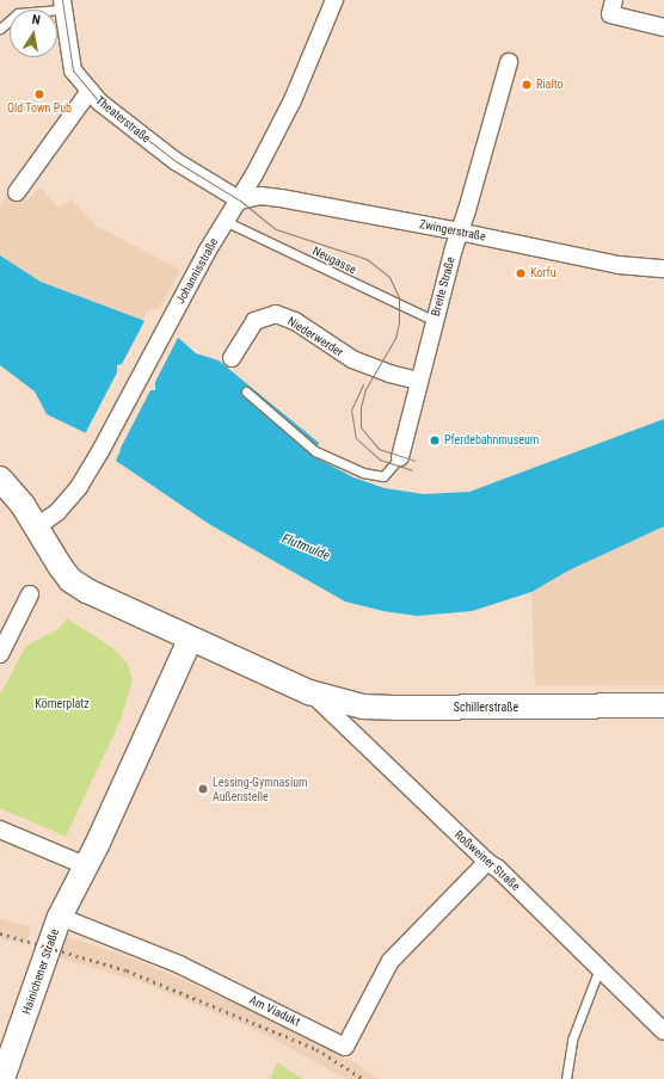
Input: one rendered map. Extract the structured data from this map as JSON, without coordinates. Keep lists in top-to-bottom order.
{
  "streets": {
    "main road": ["Schillerstraße", "Hainichener Straße"],
    "street": [
      "Theaterstraße",
      "Zwingerstraße",
      "Johannisstraße",
      "Breite Straße",
      "Niederwerder",
      "Roßweiner Straße",
      "Am Viadukt"
    ],
    "lane": ["Neugasse"]
  },
  "crossings": [
    ["Theaterstraße", "Zwingerstraße"],
    ["Theaterstraße", "Johannisstraße"],
    ["Zwingerstraße", "Johannisstraße"],
    ["Zwingerstraße", "Breite Straße"],
    ["Neugasse", "Johannisstraße"],
    ["Neugasse", "Breite Straße"],
    ["Breite Straße", "Niederwerder"],
    ["Schillerstraße", "Roßweiner Straße"],
    ["Roßweiner Straße", "Am Viadukt"],
    ["Hainichener Straße", "Am Viadukt"]
  ],
  "water": ["Flutmulde"],
  "parks": ["Körnerplatz"],
  "places": [
    "Rialto",
    "Old Town Pub",
    "Korfu",
    "Pferdebahnmuseum",
    "Lessing-Gymnasium Außenstelle"
  ],
  "north": "top"
}
